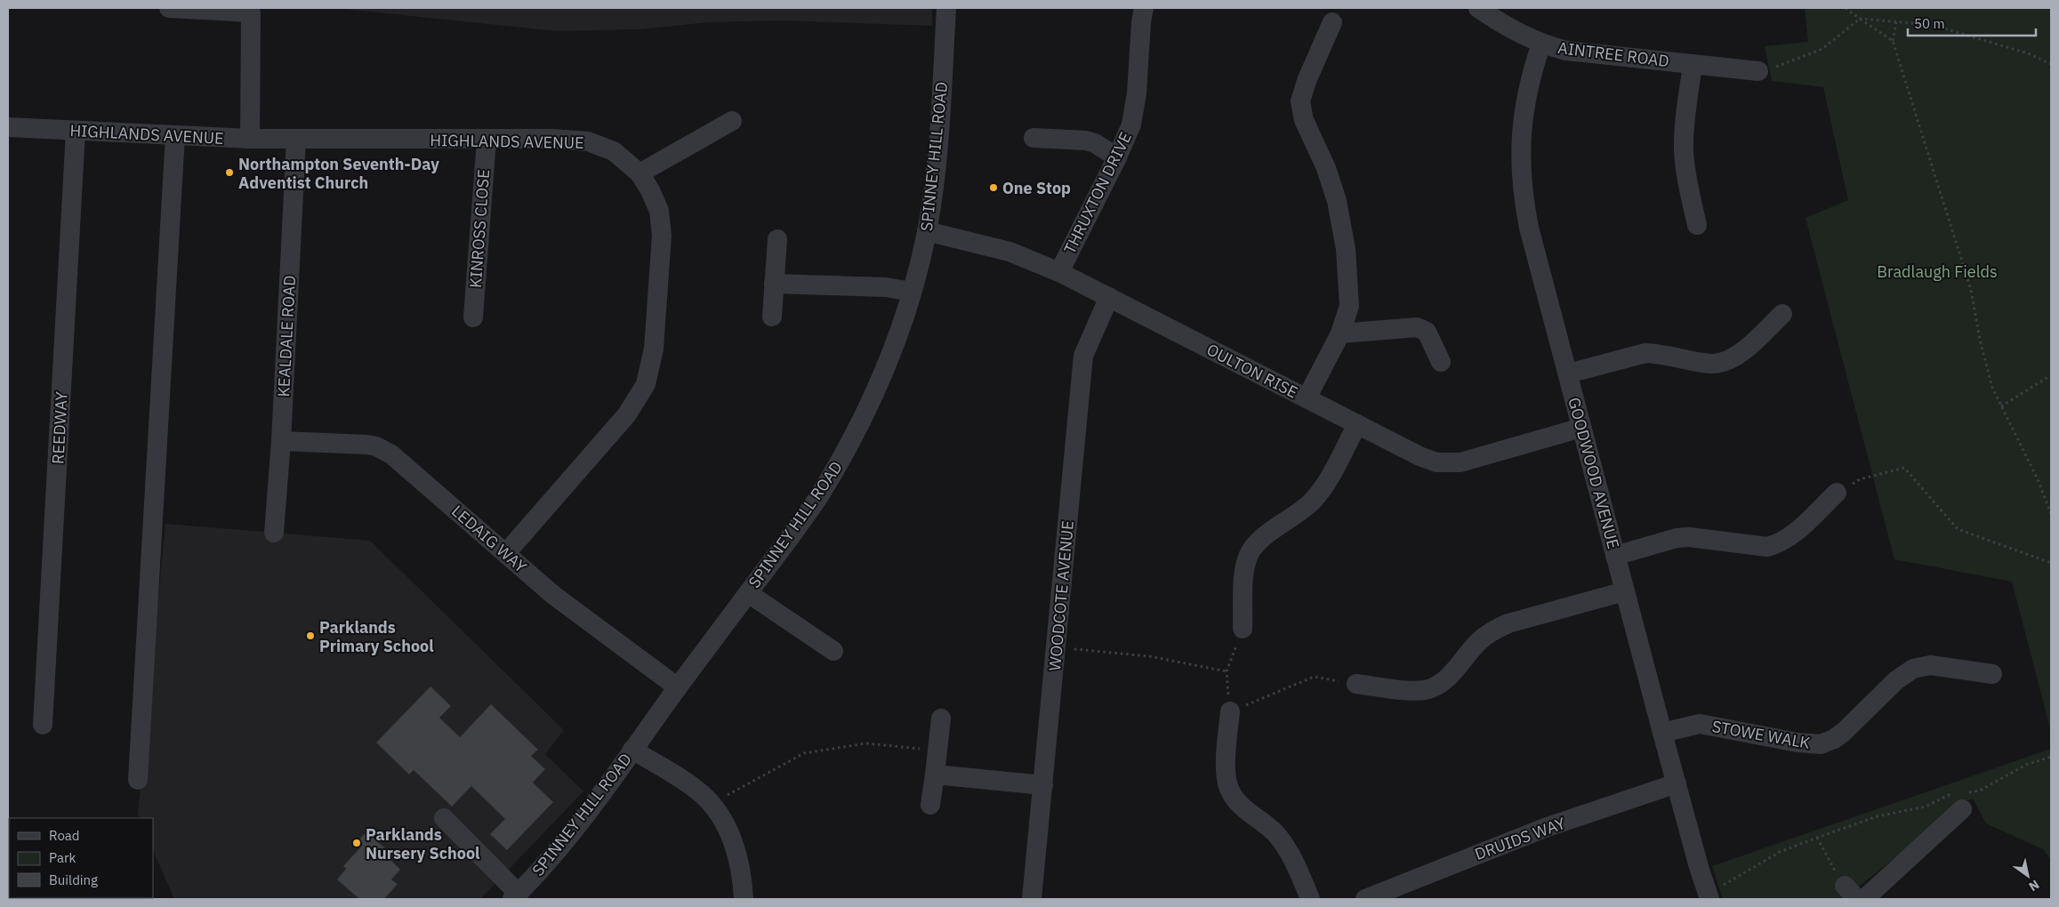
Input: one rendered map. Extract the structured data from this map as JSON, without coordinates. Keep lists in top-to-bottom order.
{
  "streets": {
    "street": [
      "AINTREE ROAD",
      "HIGHLANDS AVENUE",
      "SPINNEY HILL ROAD",
      "THRUXTON DRIVE",
      "KINROSS CLOSE",
      "KEALDALE ROAD",
      "OULTON RISE",
      "REEDWAY",
      "GOODWOOD AVENUE",
      "LEDAIG WAY",
      "WOODCOTE AVENUE",
      "STOWE WALK",
      "DRUIDS WAY"
    ]
  },
  "crossings": [
    ["AINTREE ROAD", "GOODWOOD AVENUE"],
    ["HIGHLANDS AVENUE", "KINROSS CLOSE"],
    ["HIGHLANDS AVENUE", "KEALDALE ROAD"],
    ["HIGHLANDS AVENUE", "REEDWAY"],
    ["HIGHLANDS AVENUE", "LEDAIG WAY"],
    ["SPINNEY HILL ROAD", "OULTON RISE"],
    ["SPINNEY HILL ROAD", "LEDAIG WAY"],
    ["THRUXTON DRIVE", "OULTON RISE"],
    ["KEALDALE ROAD", "LEDAIG WAY"],
    ["OULTON RISE", "GOODWOOD AVENUE"],
    ["OULTON RISE", "WOODCOTE AVENUE"],
    ["GOODWOOD AVENUE", "STOWE WALK"],
    ["GOODWOOD AVENUE", "DRUIDS WAY"]
  ],
  "parks": ["Bradlaugh Fields"],
  "places": [
    "Northampton Seventh-Day Adventist Church",
    "One Stop",
    "Parklands Primary School",
    "Parklands Nursery School"
  ],
  "legend": ["Road", "Park", "Building"],
  "scale_bar": "50 m",
  "north": "bottom right"
}
